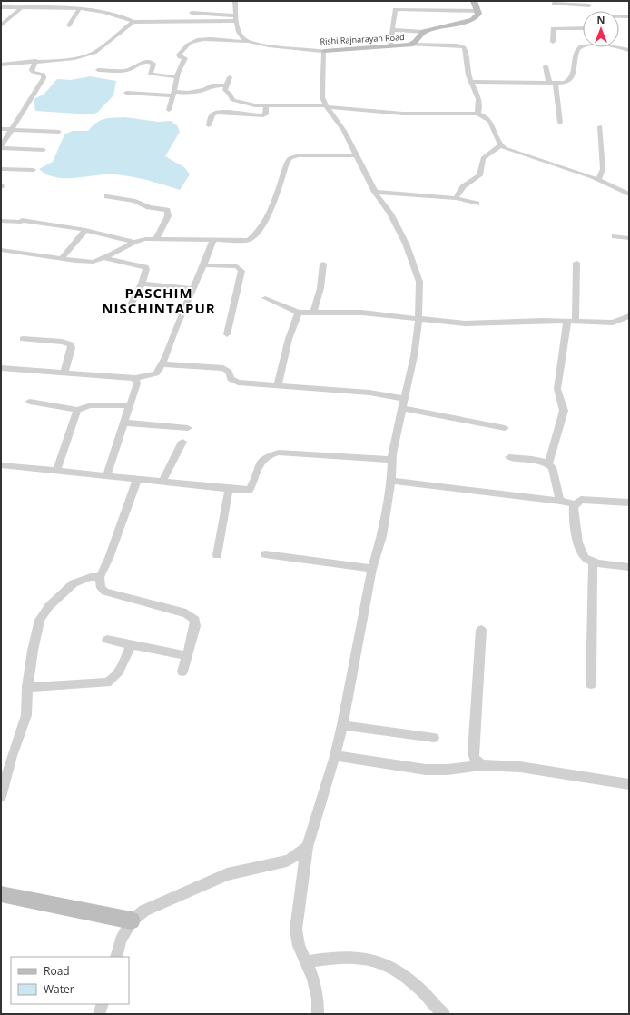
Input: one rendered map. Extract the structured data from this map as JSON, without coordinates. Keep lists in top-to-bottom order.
{
  "streets": {
    "main road": ["Rishi Rajnarayan Road"]
  },
  "districts": ["PASCHIM NISCHINTAPUR"],
  "legend": ["Road", "Water"],
  "north": "top"
}
